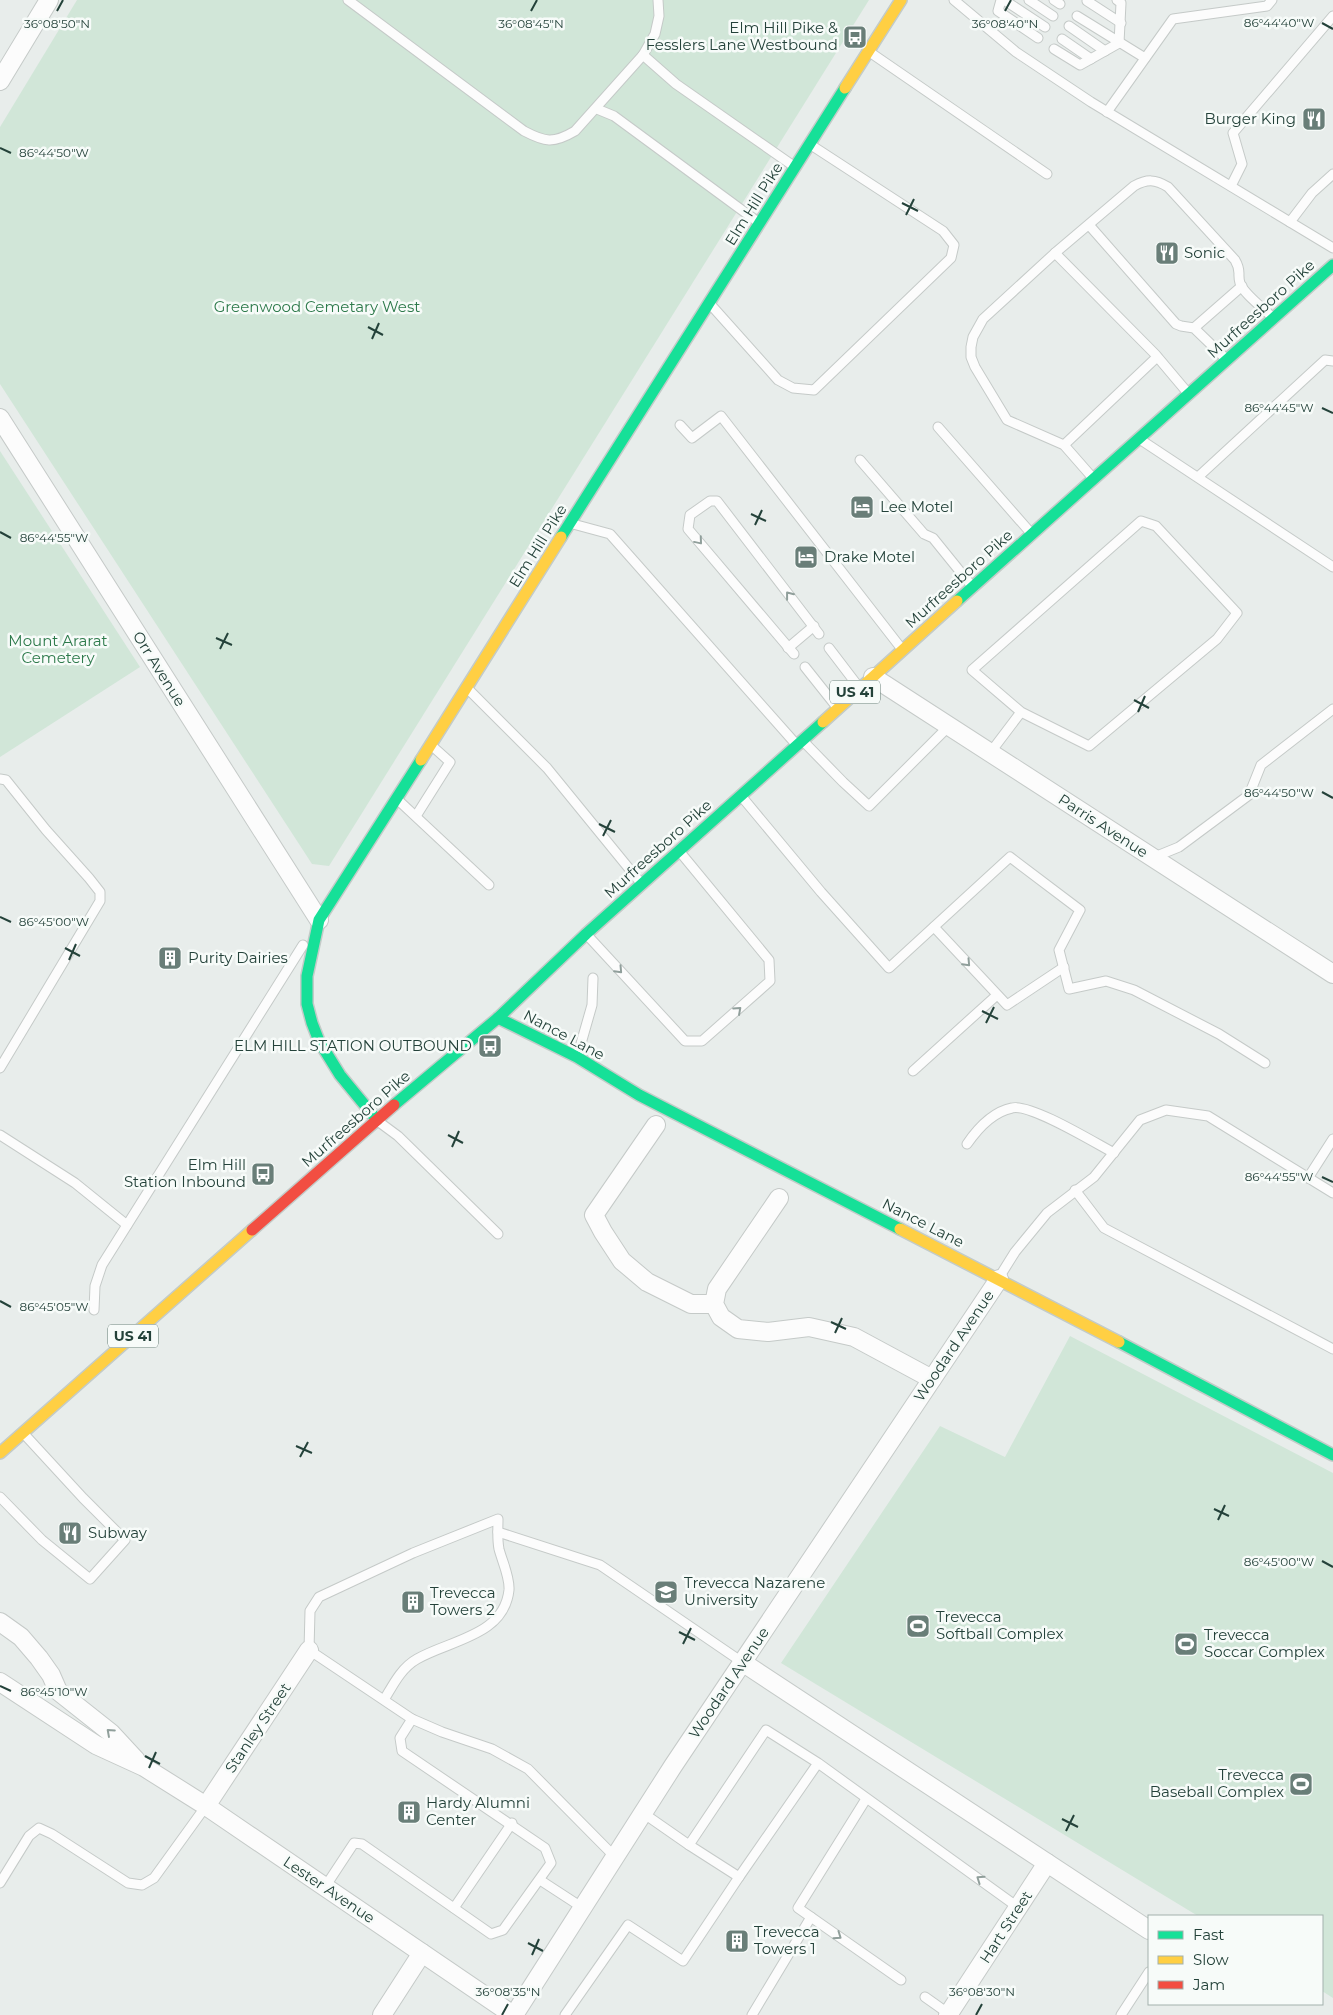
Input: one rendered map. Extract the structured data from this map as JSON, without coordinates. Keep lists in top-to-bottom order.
{
  "streets": {
    "main road": [
      "Elm Hill Pike",
      "Murfreesboro Pike",
      "US 41",
      "Nance Lane"
    ],
    "street": [
      "Orr Avenue",
      "Parris Avenue",
      "Woodard Avenue",
      "Stanley Street",
      "Lester Avenue",
      "Hart Street"
    ]
  },
  "crossings": [
    ["Elm Hill Pike", "Murfreesboro Pike"],
    ["Elm Hill Pike", "Orr Avenue"],
    ["Murfreesboro Pike", "Parris Avenue"],
    ["Murfreesboro Pike", "Nance Lane"],
    ["Nance Lane", "Woodard Avenue"],
    ["Woodard Avenue", "Lester Avenue"],
    ["Stanley Street", "Lester Avenue"]
  ],
  "parks": ["Greenwood Cemetary West", "Mount Ararat Cemetery"],
  "places": {
    "bus stop": ["Elm Hill Pike & Fesslers Lane Westbound", "ELM HILL STATION OUTBOUND", "Elm Hill Station Inbound"],
    "restaurant": ["Burger King", "Sonic", "Subway"],
    "hotel": ["Lee Motel", "Drake Motel"],
    "building": [
      "Purity Dairies",
      "Trevecca Towers 2",
      "Hardy Alumni Center",
      "Trevecca Towers 1"
    ],
    "school or university": ["Trevecca Nazarene University"],
    "sports": ["Trevecca Softball Complex", "Trevecca Soccar Complex", "Trevecca Baseball Complex"]
  },
  "legend": ["Fast", "Slow", "Jam"],
  "coordinates": [
    "86°44'40\"W",
    "36°08'50\"N",
    "36°08'45\"N",
    "36°08'40\"N",
    "86°44'50\"W",
    "86°44'45\"W",
    "86°44'55\"W",
    "86°45'00\"W",
    "86°45'05\"W",
    "86°45'10\"W",
    "36°08'35\"N",
    "36°08'30\"N"
  ]
}
